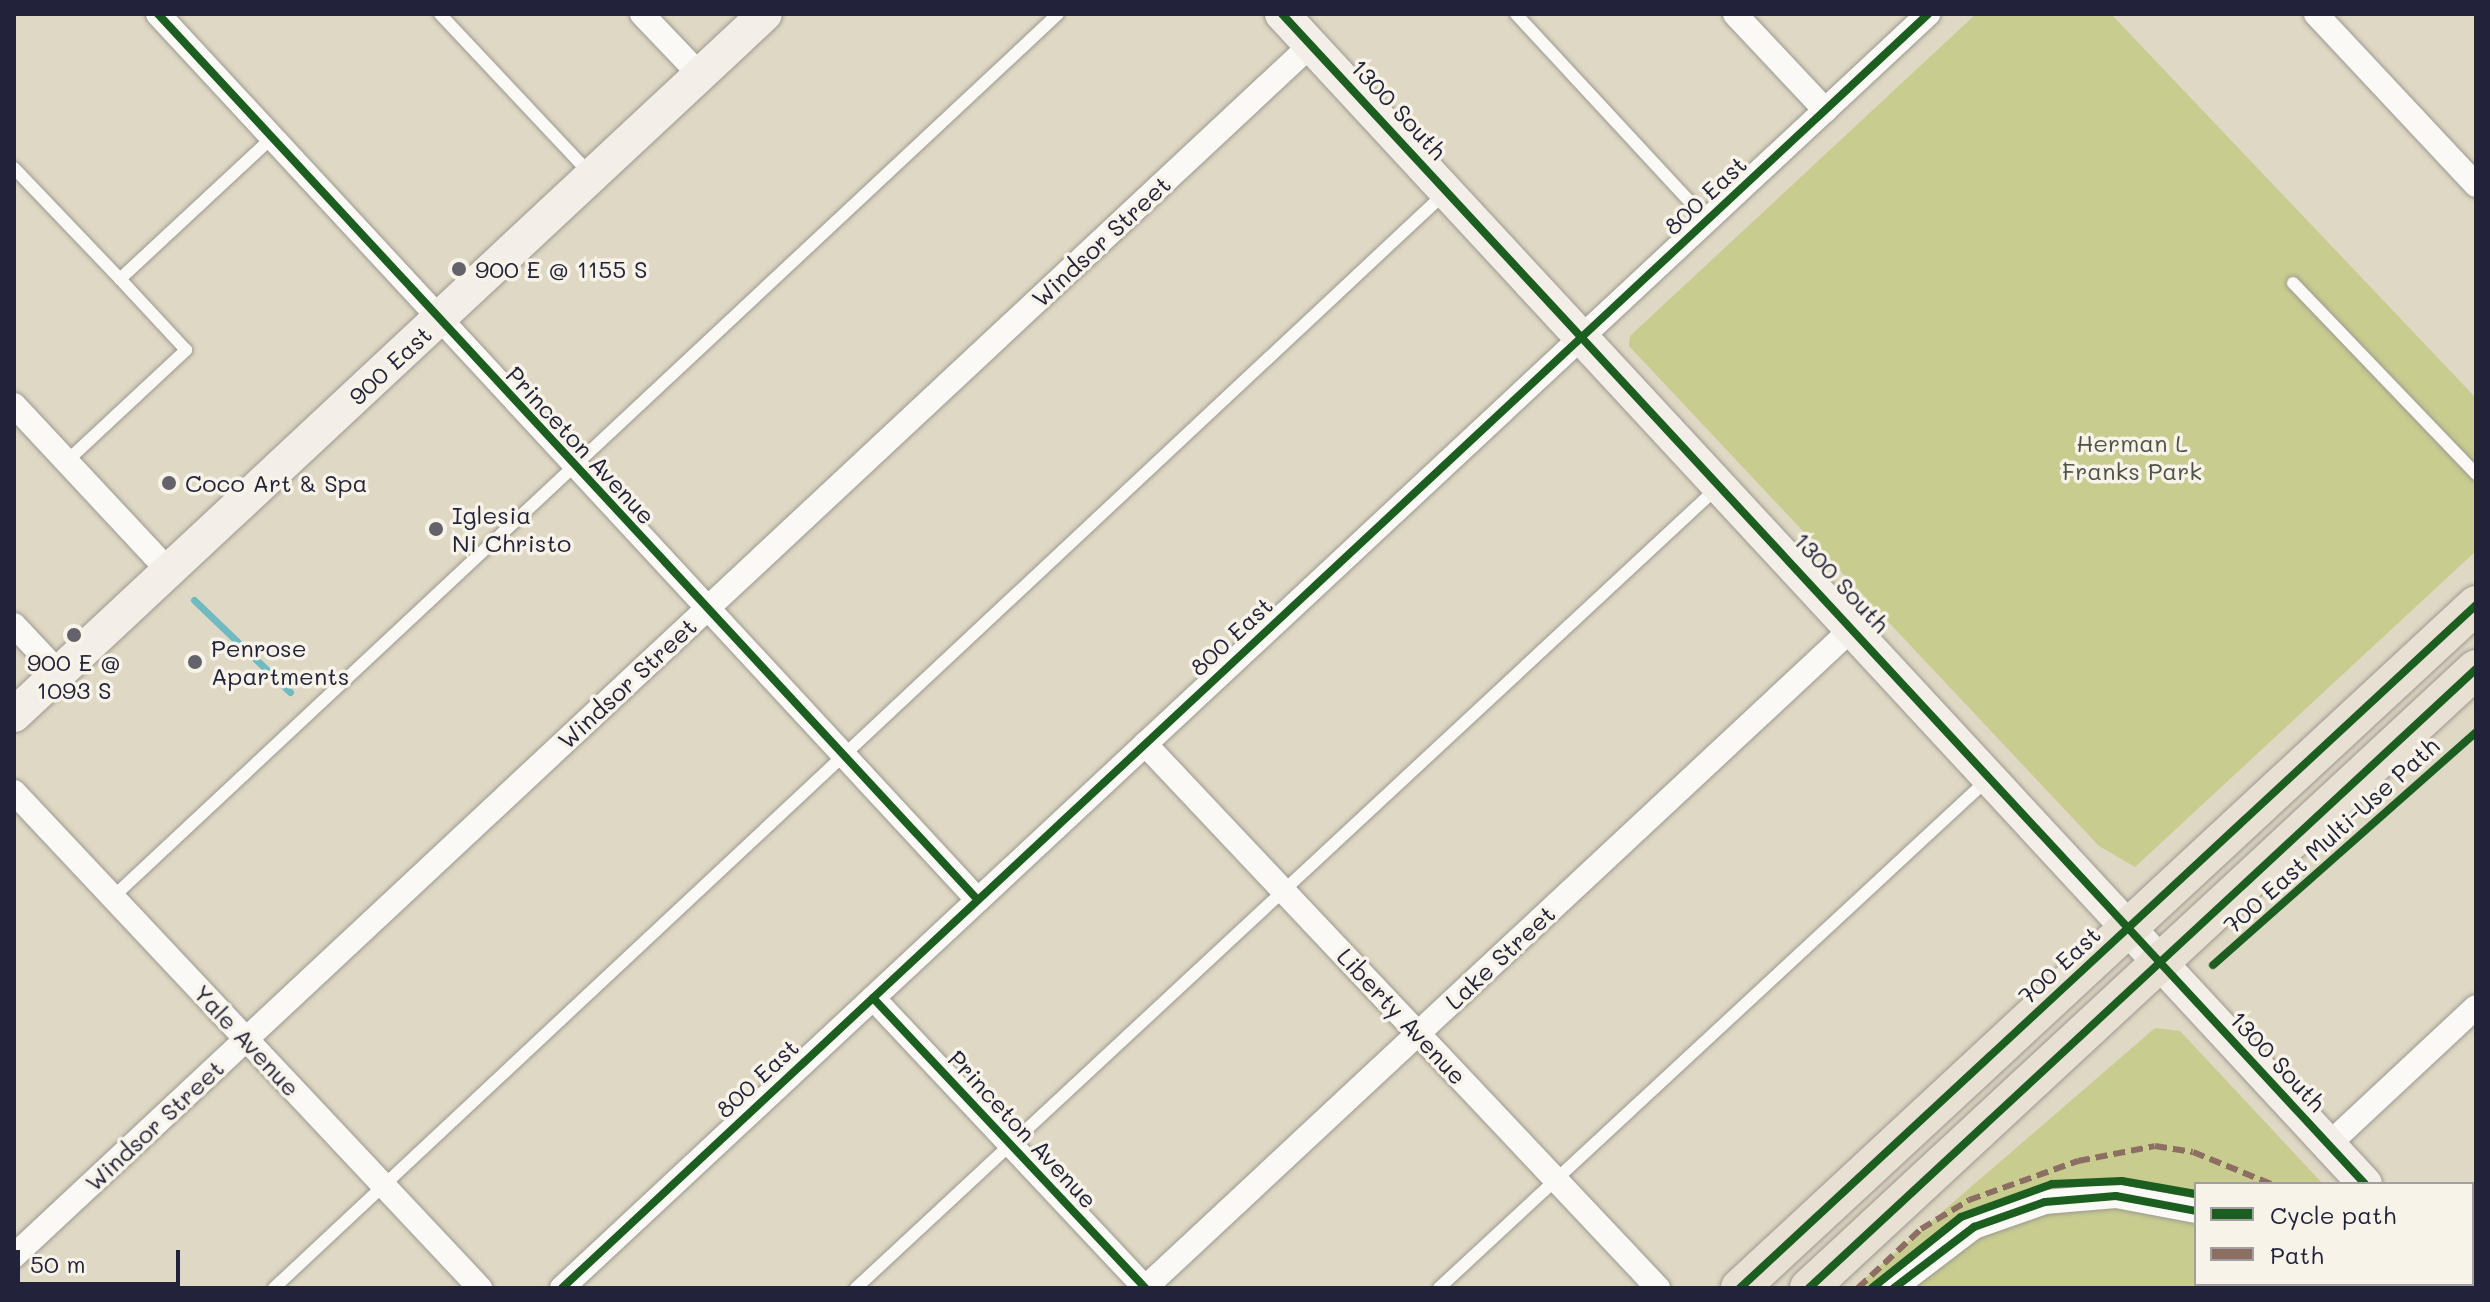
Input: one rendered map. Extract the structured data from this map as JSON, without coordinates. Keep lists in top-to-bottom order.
{
  "streets": {
    "main road": ["700 East"],
    "street": [
      "1300 South",
      "800 East",
      "Windsor Street",
      "900 East",
      "Princeton Avenue",
      "Lake Street",
      "Liberty Avenue",
      "Yale Avenue"
    ],
    "cycle path": ["700 East Multi-Use Path"]
  },
  "crossings": [
    ["1300 South", "800 East"],
    ["1300 South", "Windsor Street"],
    ["1300 South", "Lake Street"],
    ["1300 South", "700 East"],
    ["800 East", "Princeton Avenue"],
    ["800 East", "Liberty Avenue"],
    ["Windsor Street", "Princeton Avenue"],
    ["Windsor Street", "Yale Avenue"],
    ["900 East", "Princeton Avenue"],
    ["Princeton Avenue", "Lake Street"],
    ["Lake Street", "Liberty Avenue"]
  ],
  "parks": ["Herman L Franks Park"],
  "places": [
    "900 E @ 1155 S",
    "Coco Art & Spa",
    "Iglesia Ni Christo",
    "900 E @ 1093 S",
    "Penrose Apartments"
  ],
  "legend": ["Cycle path", "Path"],
  "scale_bar": "50 m"
}
